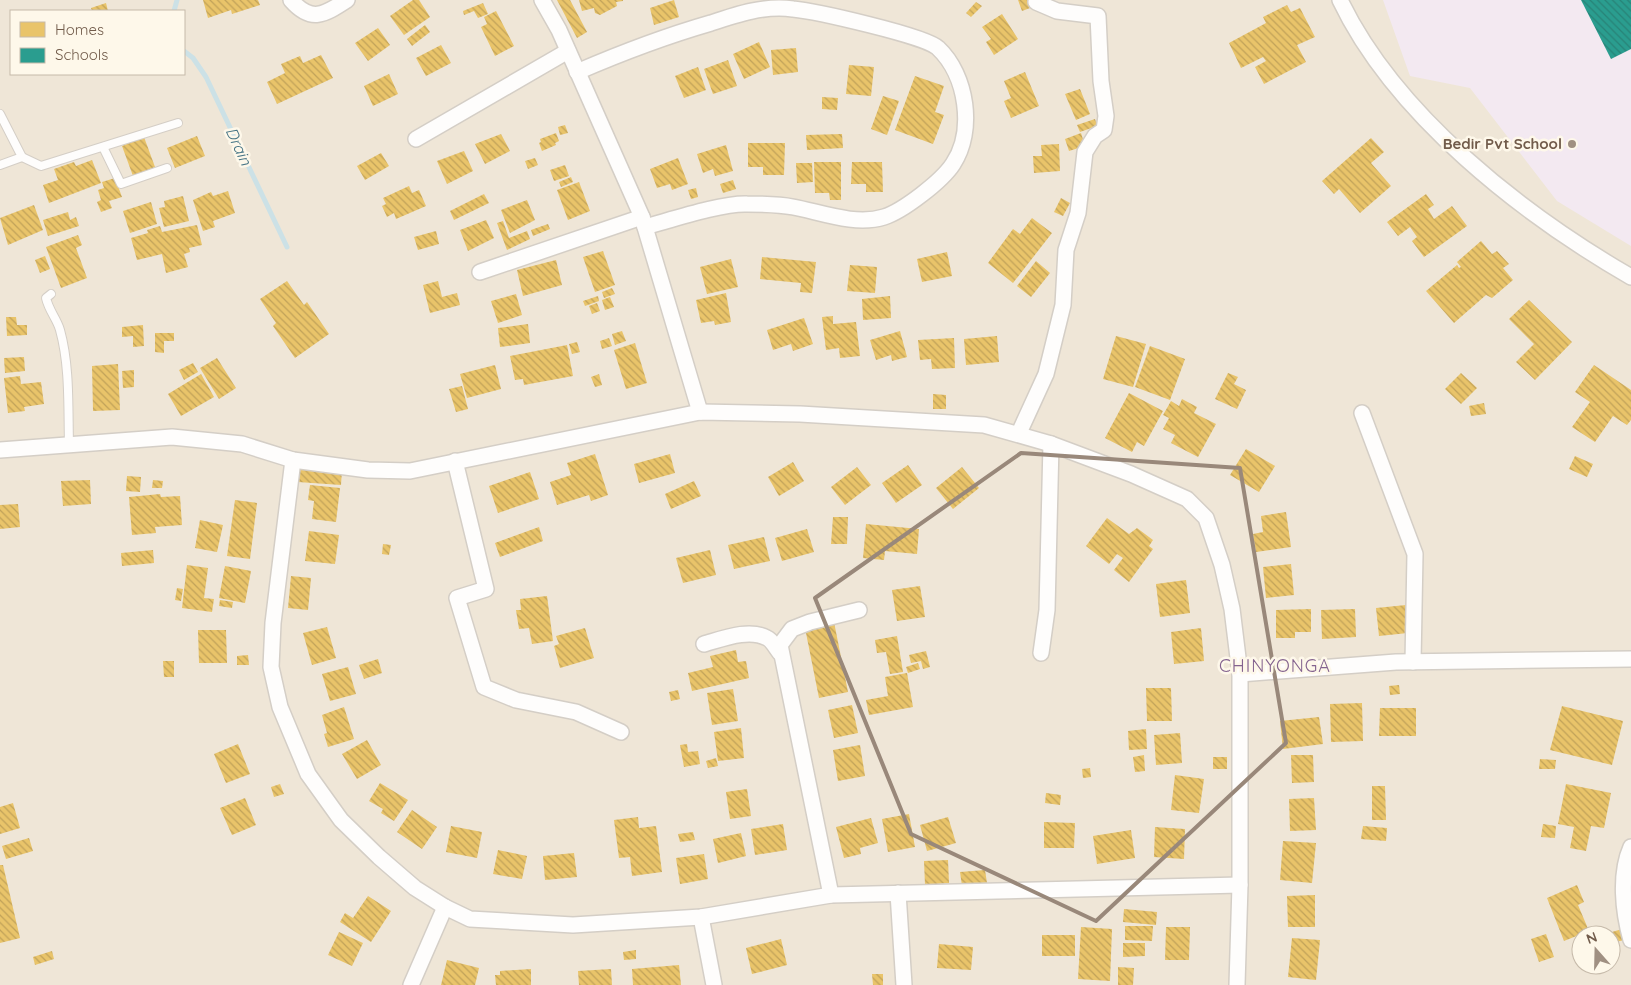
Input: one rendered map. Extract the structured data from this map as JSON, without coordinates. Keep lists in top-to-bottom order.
{
  "districts": ["CHINYONGA"],
  "water": ["Drain"],
  "places": ["Bedir Pvt School"],
  "legend": ["Homes", "Schools"],
  "north": "top"
}
